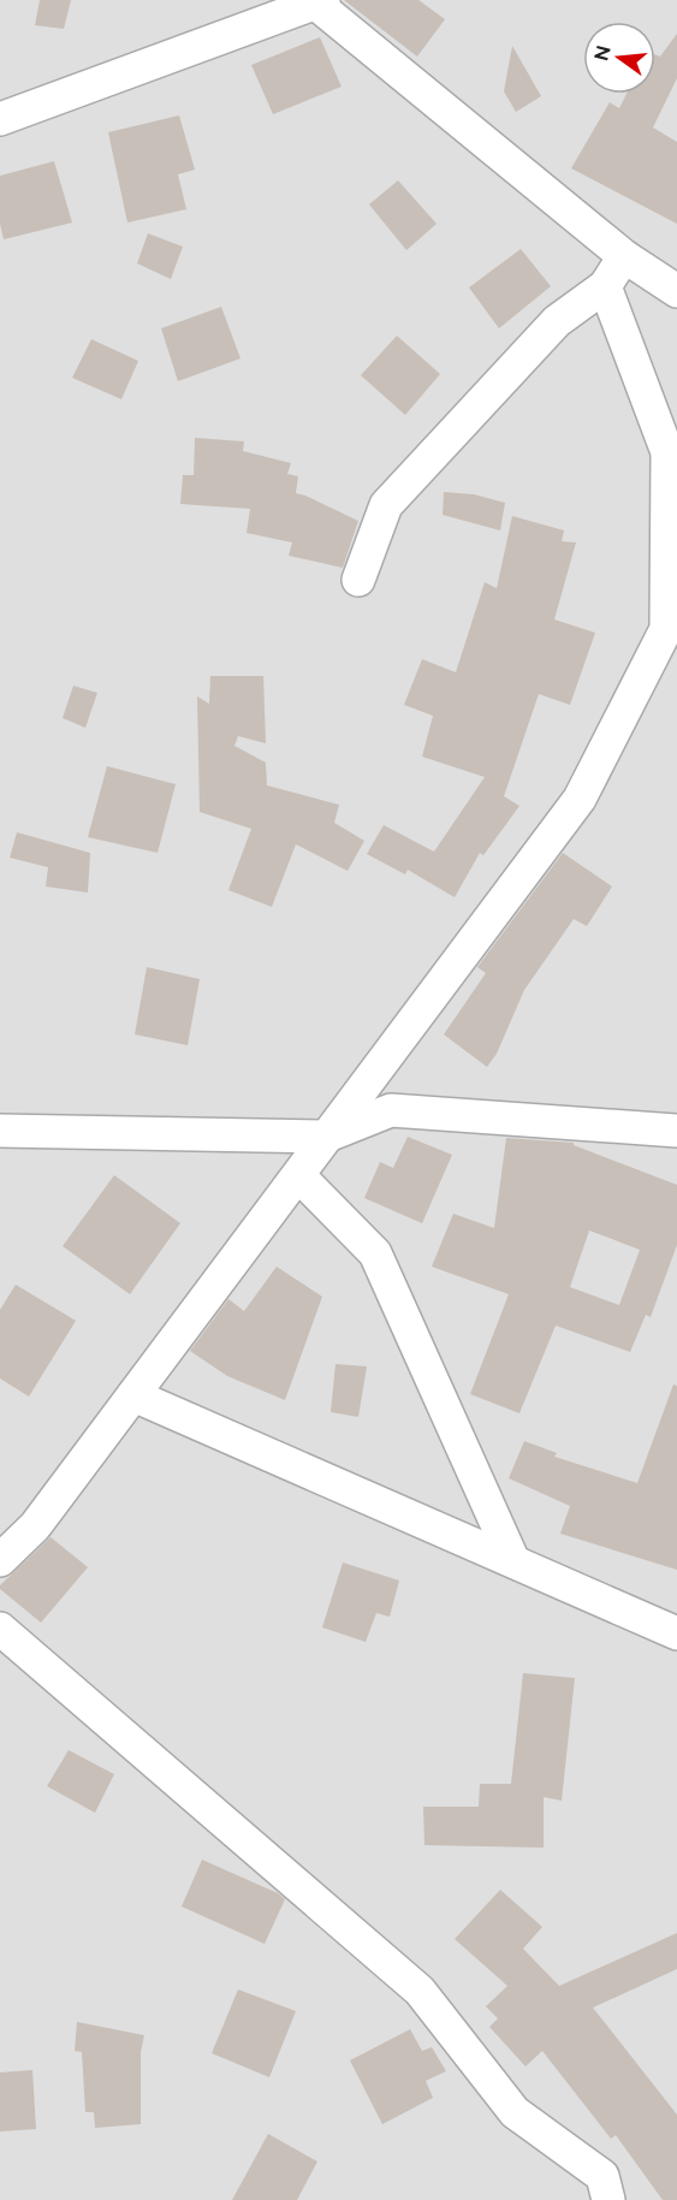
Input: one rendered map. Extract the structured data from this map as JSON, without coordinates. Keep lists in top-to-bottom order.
{
  "north": "left"
}
